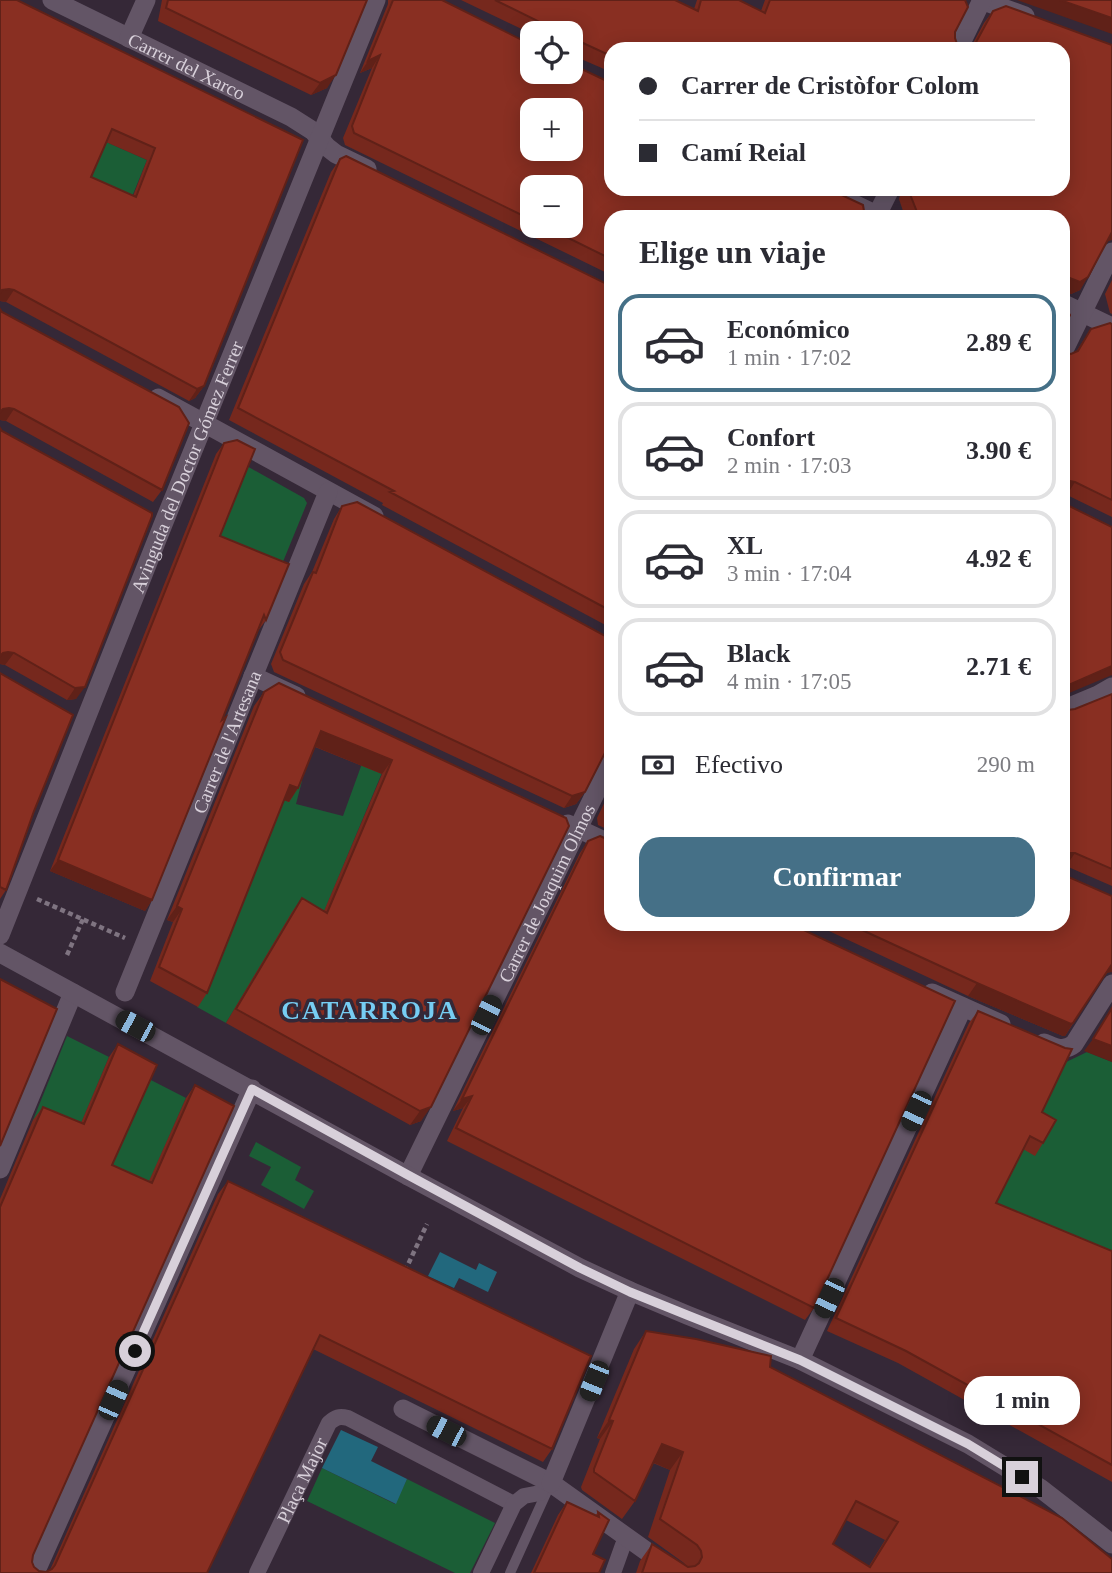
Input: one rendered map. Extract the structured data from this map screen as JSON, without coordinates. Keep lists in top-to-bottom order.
{
  "streets": {
    "street": [
      "Carrer del Xarco",
      "Avinguda del Doctor Gómez Ferrer",
      "Carrer de l'Artesana",
      "Carrer de Joaquim Olmos",
      "Plaça Major"
    ]
  },
  "crossings": [
    ["Carrer del Xarco", "Avinguda del Doctor Gómez Ferrer"]
  ],
  "districts": ["CATARROJA"],
  "page": {
    "map_buttons": ["+", "−"],
    "banner": ["Carrer de Cristòfor Colom", "Camí Reial"],
    "heading": "Elige un viaje",
    "list": [
      {
        "name": "Económico",
        "note": "1 min · 17:02",
        "value": "2.89 €"
      },
      {
        "name": "Confort",
        "note": "2 min · 17:03",
        "value": "3.90 €"
      },
      {
        "name": "XL",
        "note": "3 min · 17:04",
        "value": "4.92 €"
      },
      {
        "name": "Black",
        "note": "4 min · 17:05",
        "value": "2.71 €"
      }
    ],
    "pay": ["Efectivo", "290 m"],
    "buttons": "Confirmar",
    "bubble": "1 min"
  }
}
